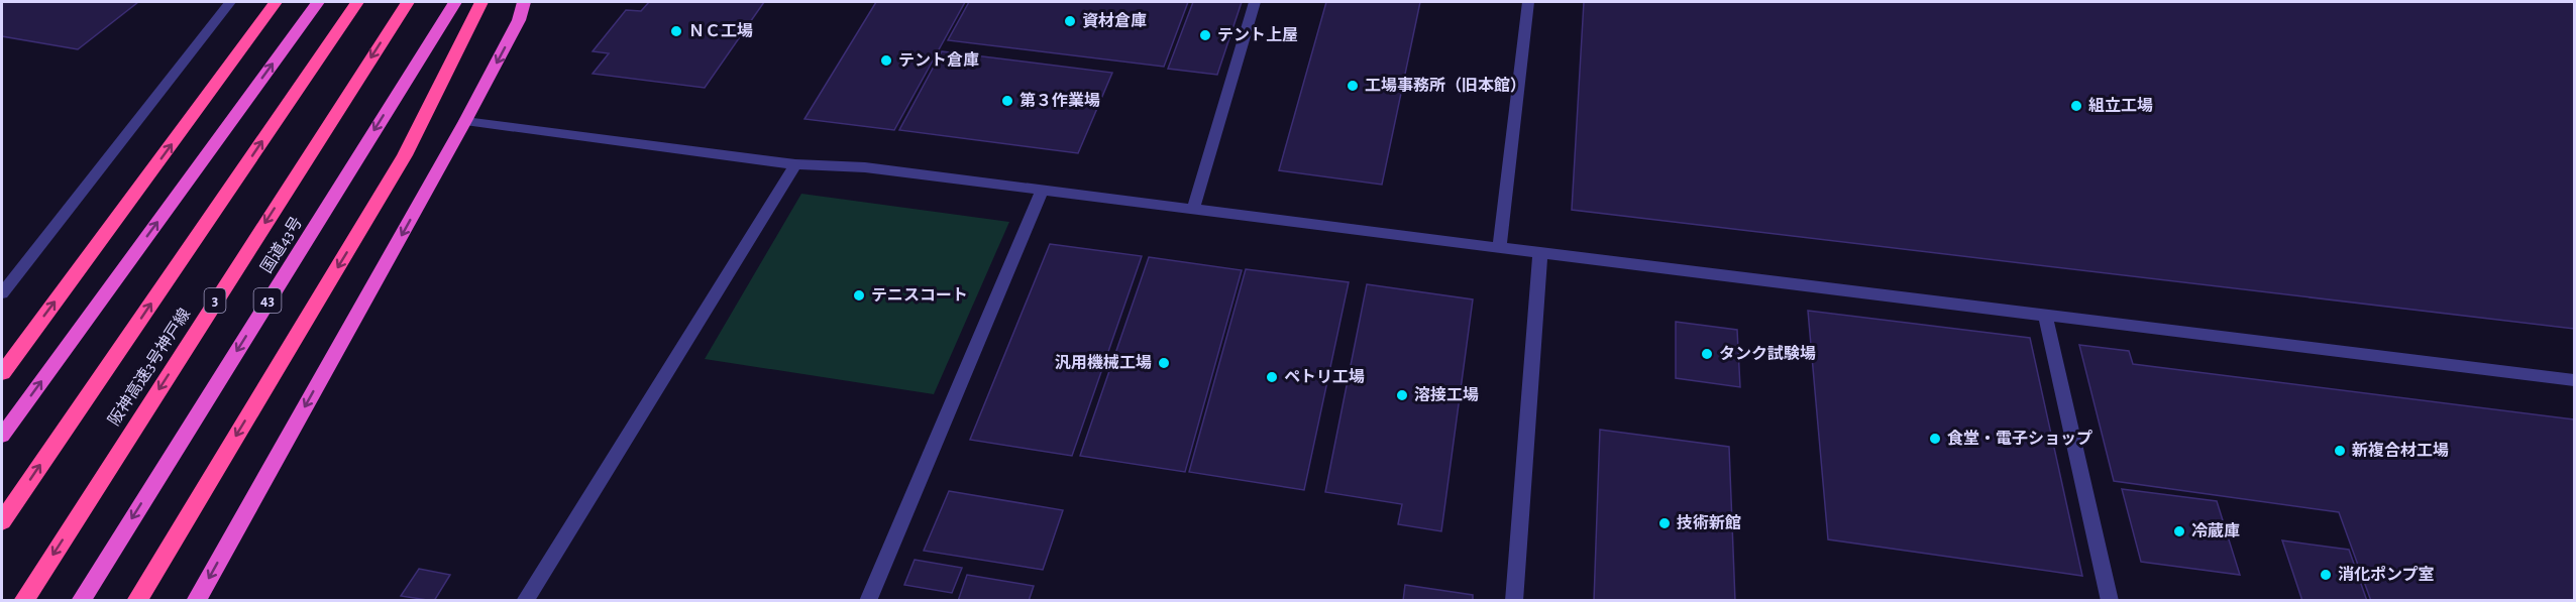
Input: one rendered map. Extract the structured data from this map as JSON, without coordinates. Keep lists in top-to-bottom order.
{
  "streets": {
    "highway": [
      "国道43号",
      "3",
      "43",
      "阪神高速3号神戸線"
    ]
  },
  "places": [
    "資材倉庫",
    "ＮＣ工場",
    "テント上屋",
    "テント倉庫",
    "工場事務所（旧本館）",
    "第３作業場",
    "組立工場",
    "テニスコート",
    "タンク試験場",
    "汎用機械工場",
    "ペトリ工場",
    "溶接工場",
    "食堂・電子ショップ",
    "新複合材工場",
    "技術新館",
    "冷蔵庫",
    "消化ポンプ室"
  ]
}
